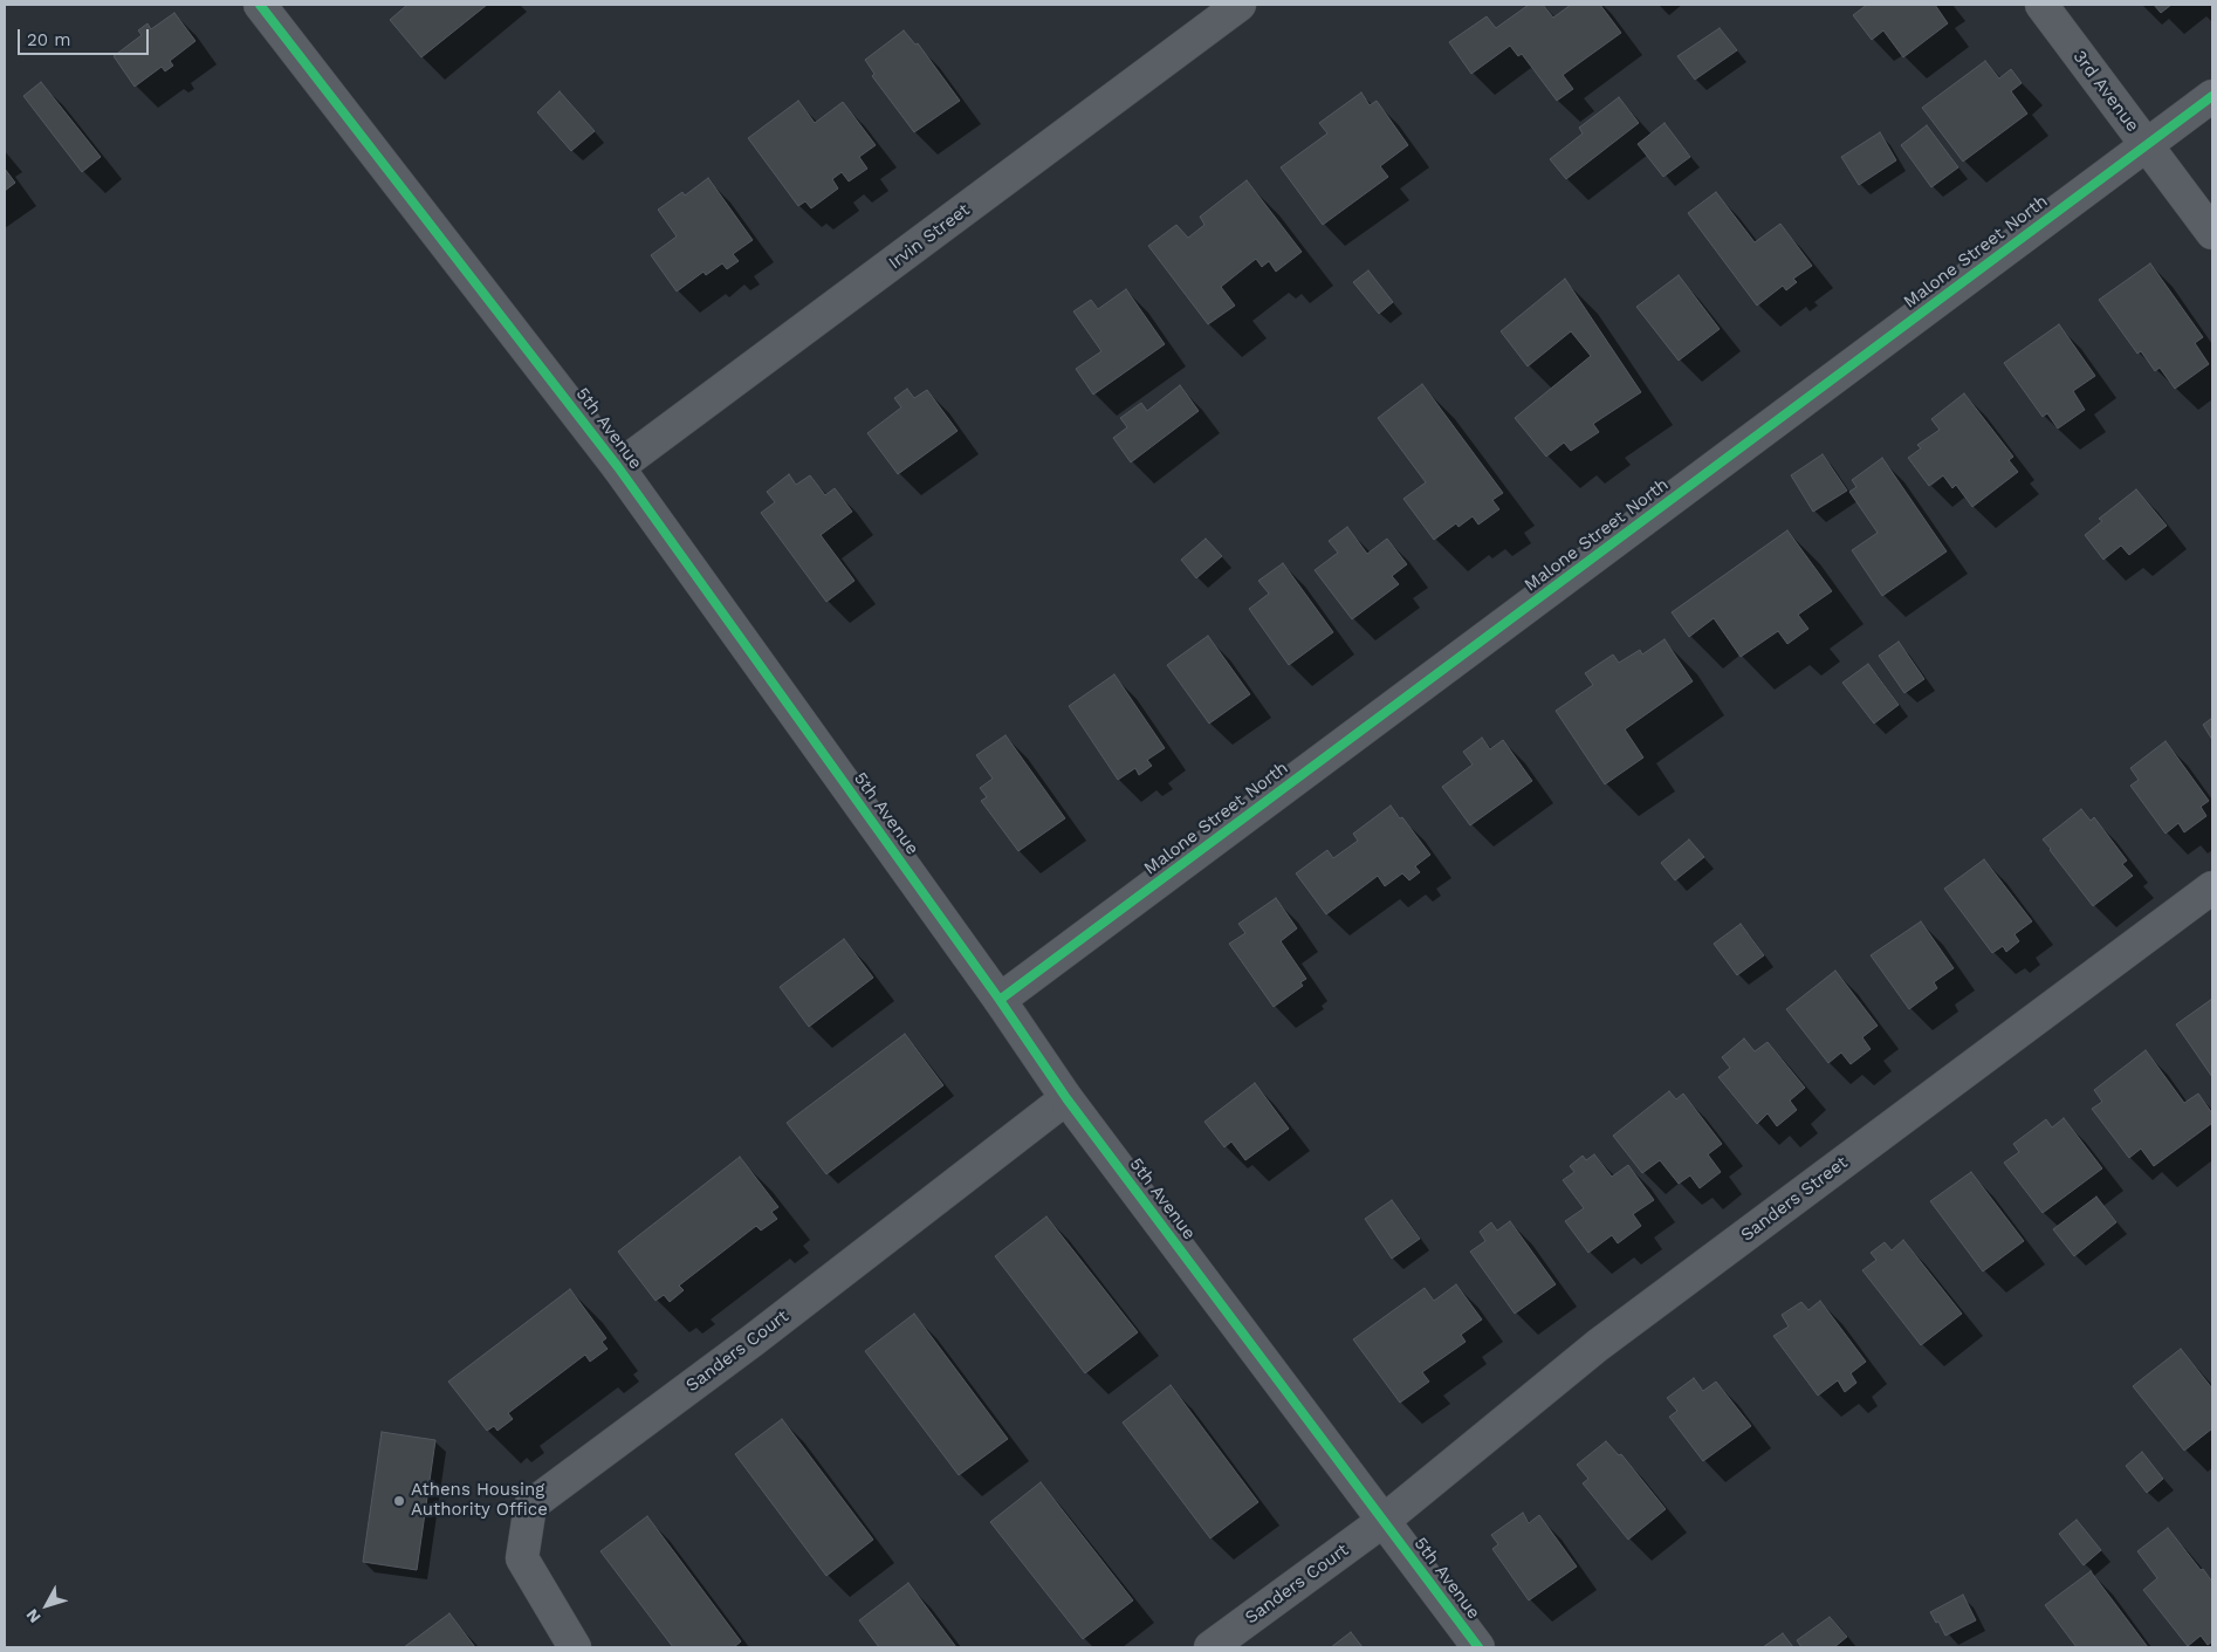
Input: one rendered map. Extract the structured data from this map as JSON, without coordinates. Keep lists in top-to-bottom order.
{
  "streets": {
    "street": [
      "3rd Avenue",
      "Irvin Street",
      "Malone Street North",
      "5th Avenue",
      "Sanders Street",
      "Sanders Court"
    ]
  },
  "crossings": [
    ["3rd Avenue", "Malone Street North"],
    ["Irvin Street", "5th Avenue"],
    ["Malone Street North", "5th Avenue"],
    ["5th Avenue", "Sanders Street"],
    ["5th Avenue", "Sanders Court"],
    ["Sanders Street", "Sanders Court"]
  ],
  "places": ["Athens Housing Authority Office"],
  "scale_bar": "20 m",
  "north": "bottom left"
}
